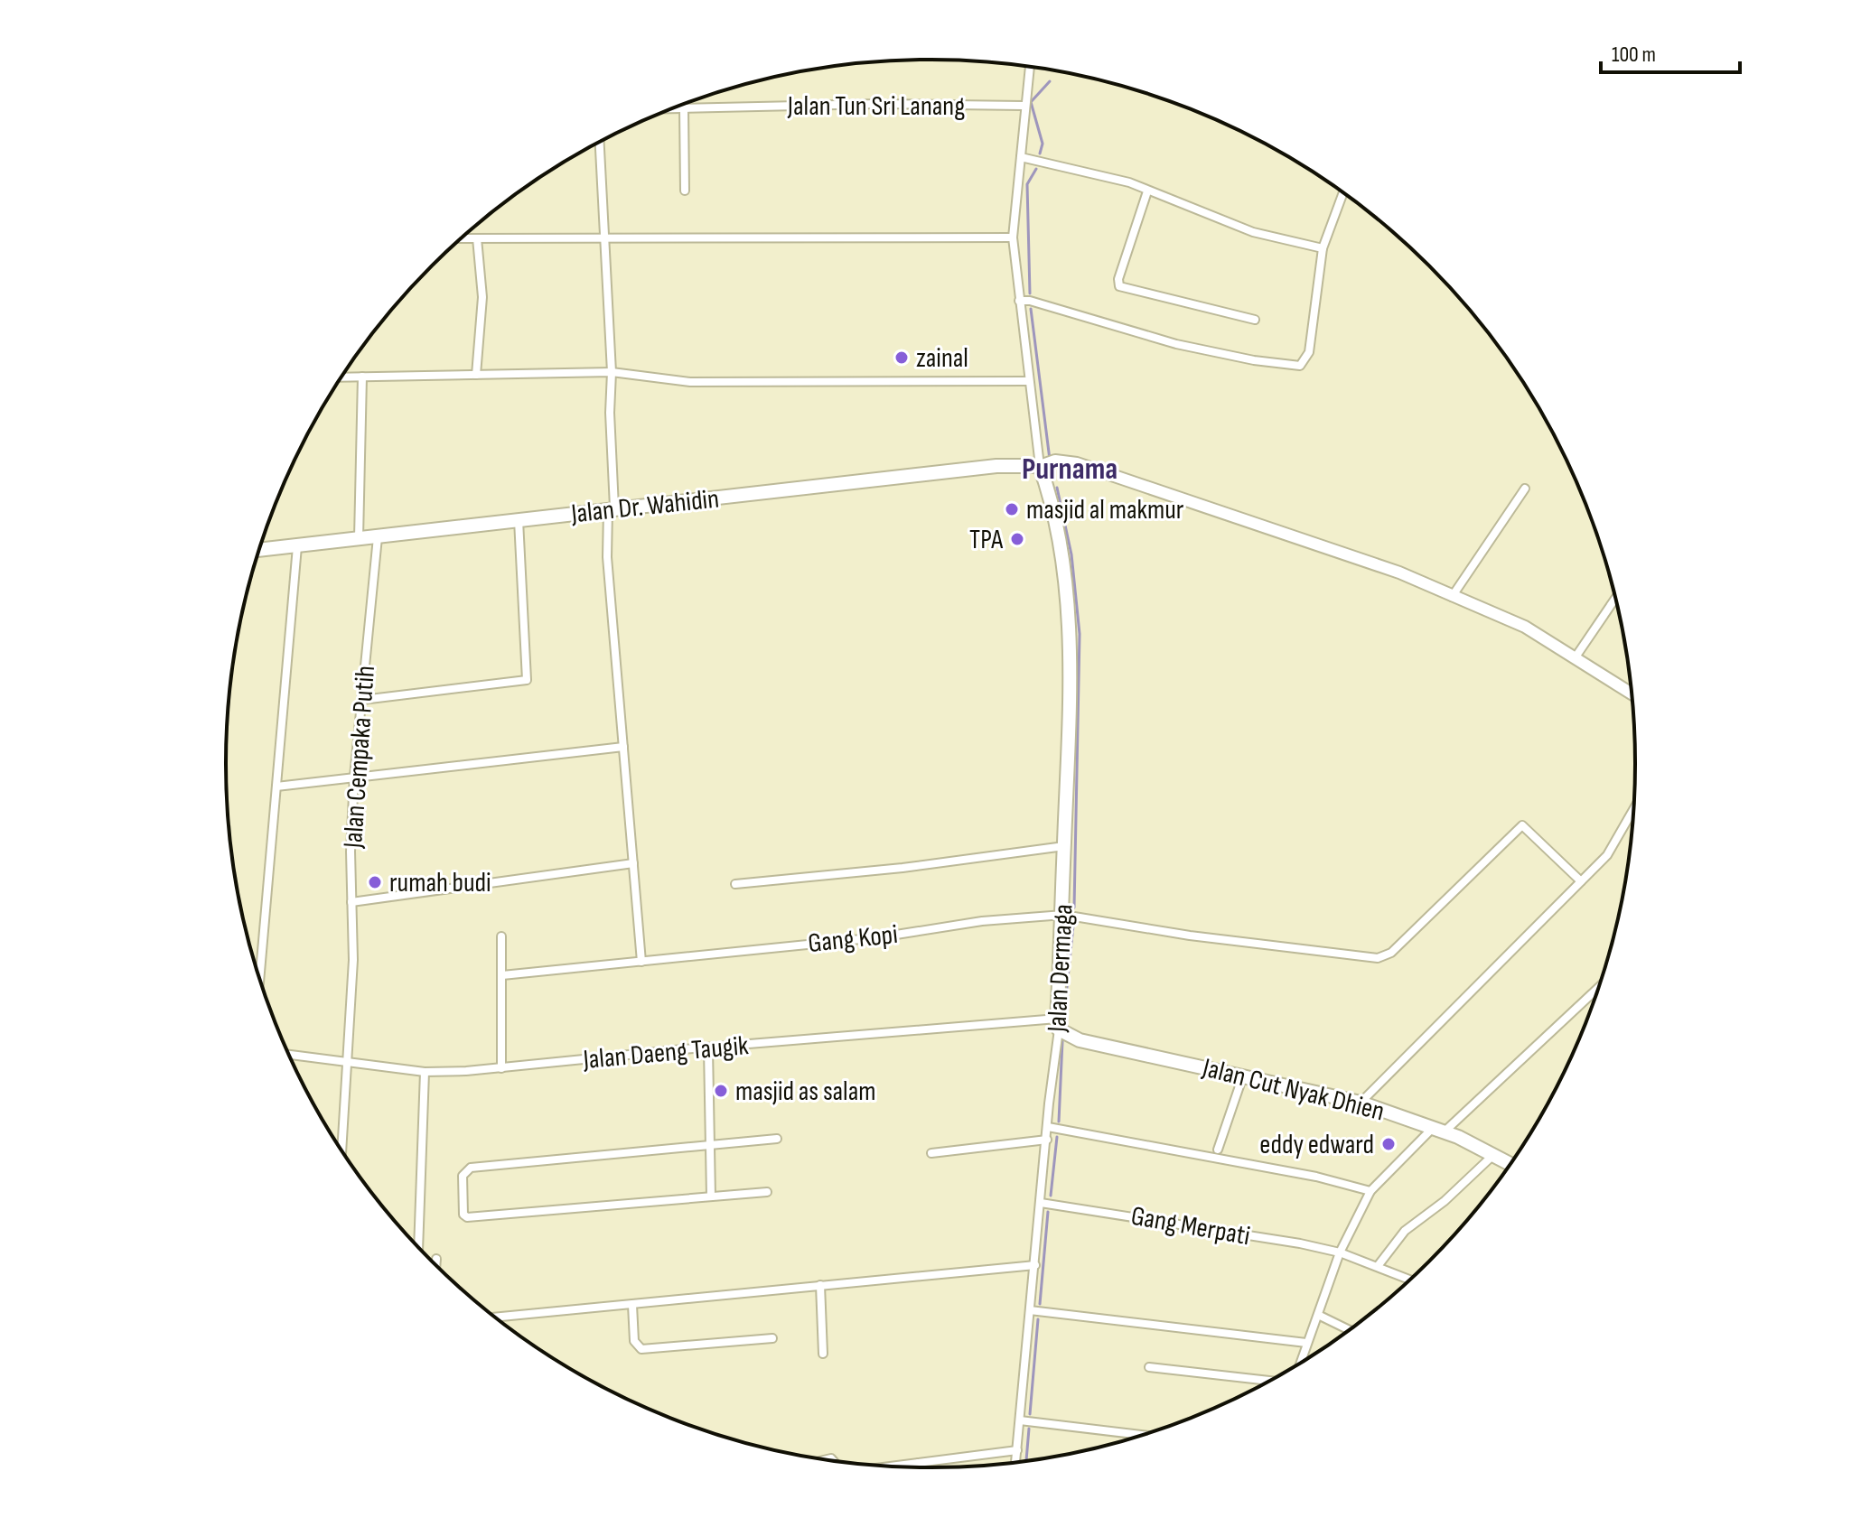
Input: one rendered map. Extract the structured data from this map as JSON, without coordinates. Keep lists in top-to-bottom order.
{
  "streets": {
    "main road": ["Jalan Dr. Wahidin", "Jalan Dermaga", "Jalan Cut Nyak Dhien"],
    "street": [
      "Jalan Tun Sri Lanang",
      "Jalan Cempaka Putih",
      "Gang Kopi",
      "Jalan Daeng Taugik",
      "Gang Merpati"
    ]
  },
  "crossings": [
    ["Jalan Dr. Wahidin", "Jalan Cempaka Putih"],
    ["Jalan Dr. Wahidin", "Jalan Dermaga"],
    ["Jalan Cempaka Putih", "Jalan Daeng Taugik"],
    ["Gang Kopi", "Jalan Dermaga"],
    ["Jalan Dermaga", "Jalan Daeng Taugik"],
    ["Jalan Dermaga", "Jalan Cut Nyak Dhien"],
    ["Jalan Dermaga", "Gang Merpati"],
    ["Jalan Daeng Taugik", "Jalan Cut Nyak Dhien"]
  ],
  "districts": ["Purnama"],
  "places": [
    "zainal",
    "masjid al makmur",
    "TPA",
    "rumah budi",
    "masjid as salam",
    "eddy edward"
  ],
  "scale_bar": "100 m"
}
